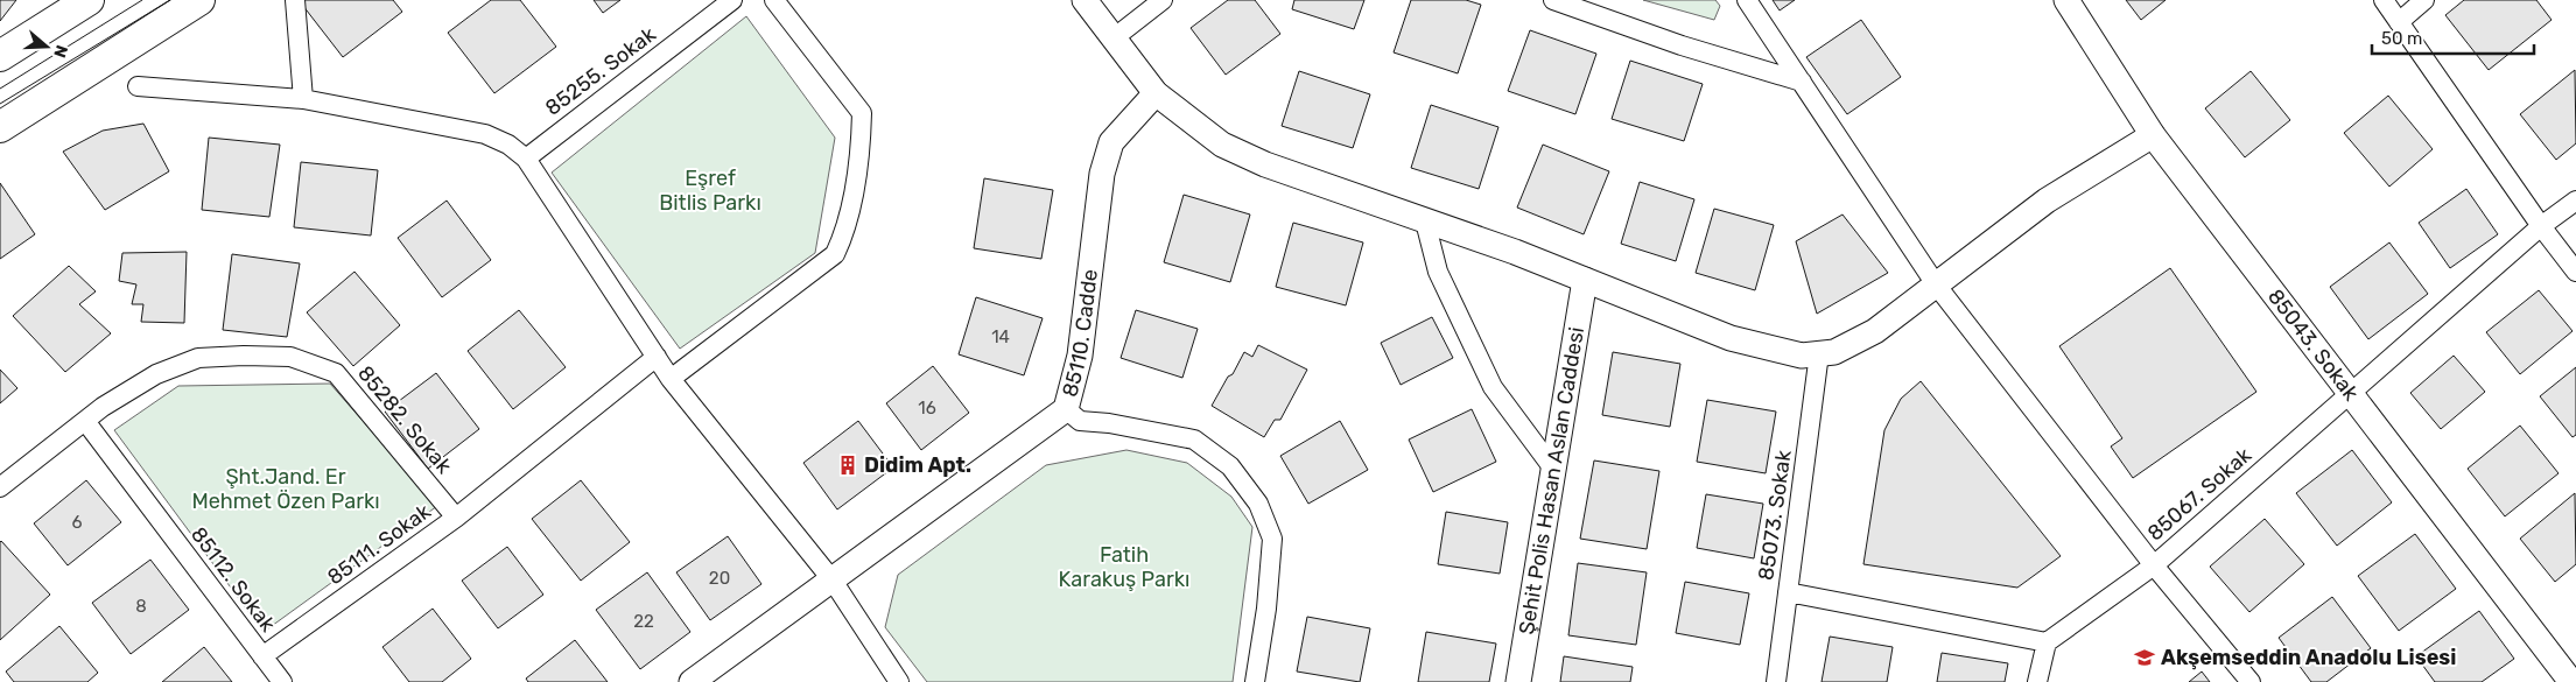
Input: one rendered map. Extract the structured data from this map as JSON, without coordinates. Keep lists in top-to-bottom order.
{
  "streets": {
    "street": [
      "85255. Sokak",
      "85110. Cadde",
      "85043. Sokak",
      "85282. Sokak",
      "Şehit Polis Hasan Aslan Caddesi",
      "85067. Sokak",
      "85073. Sokak",
      "85111. Sokak",
      "85112. Sokak"
    ]
  },
  "crossings": [
    ["85043. Sokak", "85067. Sokak"],
    ["85282. Sokak", "85111. Sokak"],
    ["85282. Sokak", "85112. Sokak"],
    ["85111. Sokak", "85112. Sokak"]
  ],
  "parks": ["Eşref Bitlis Parkı", "Şht.Jand. Er Mehmet Özen Parkı", "Fatih Karakuş Parkı"],
  "places": {
    "building": ["Didim Apt."],
    "school or university": ["Akşemseddin Anadolu Lisesi"]
  },
  "house_numbers": [
    "14",
    "16",
    "6",
    "20",
    "8",
    "22"
  ],
  "scale_bar": "50 m",
  "north": "right"
}
